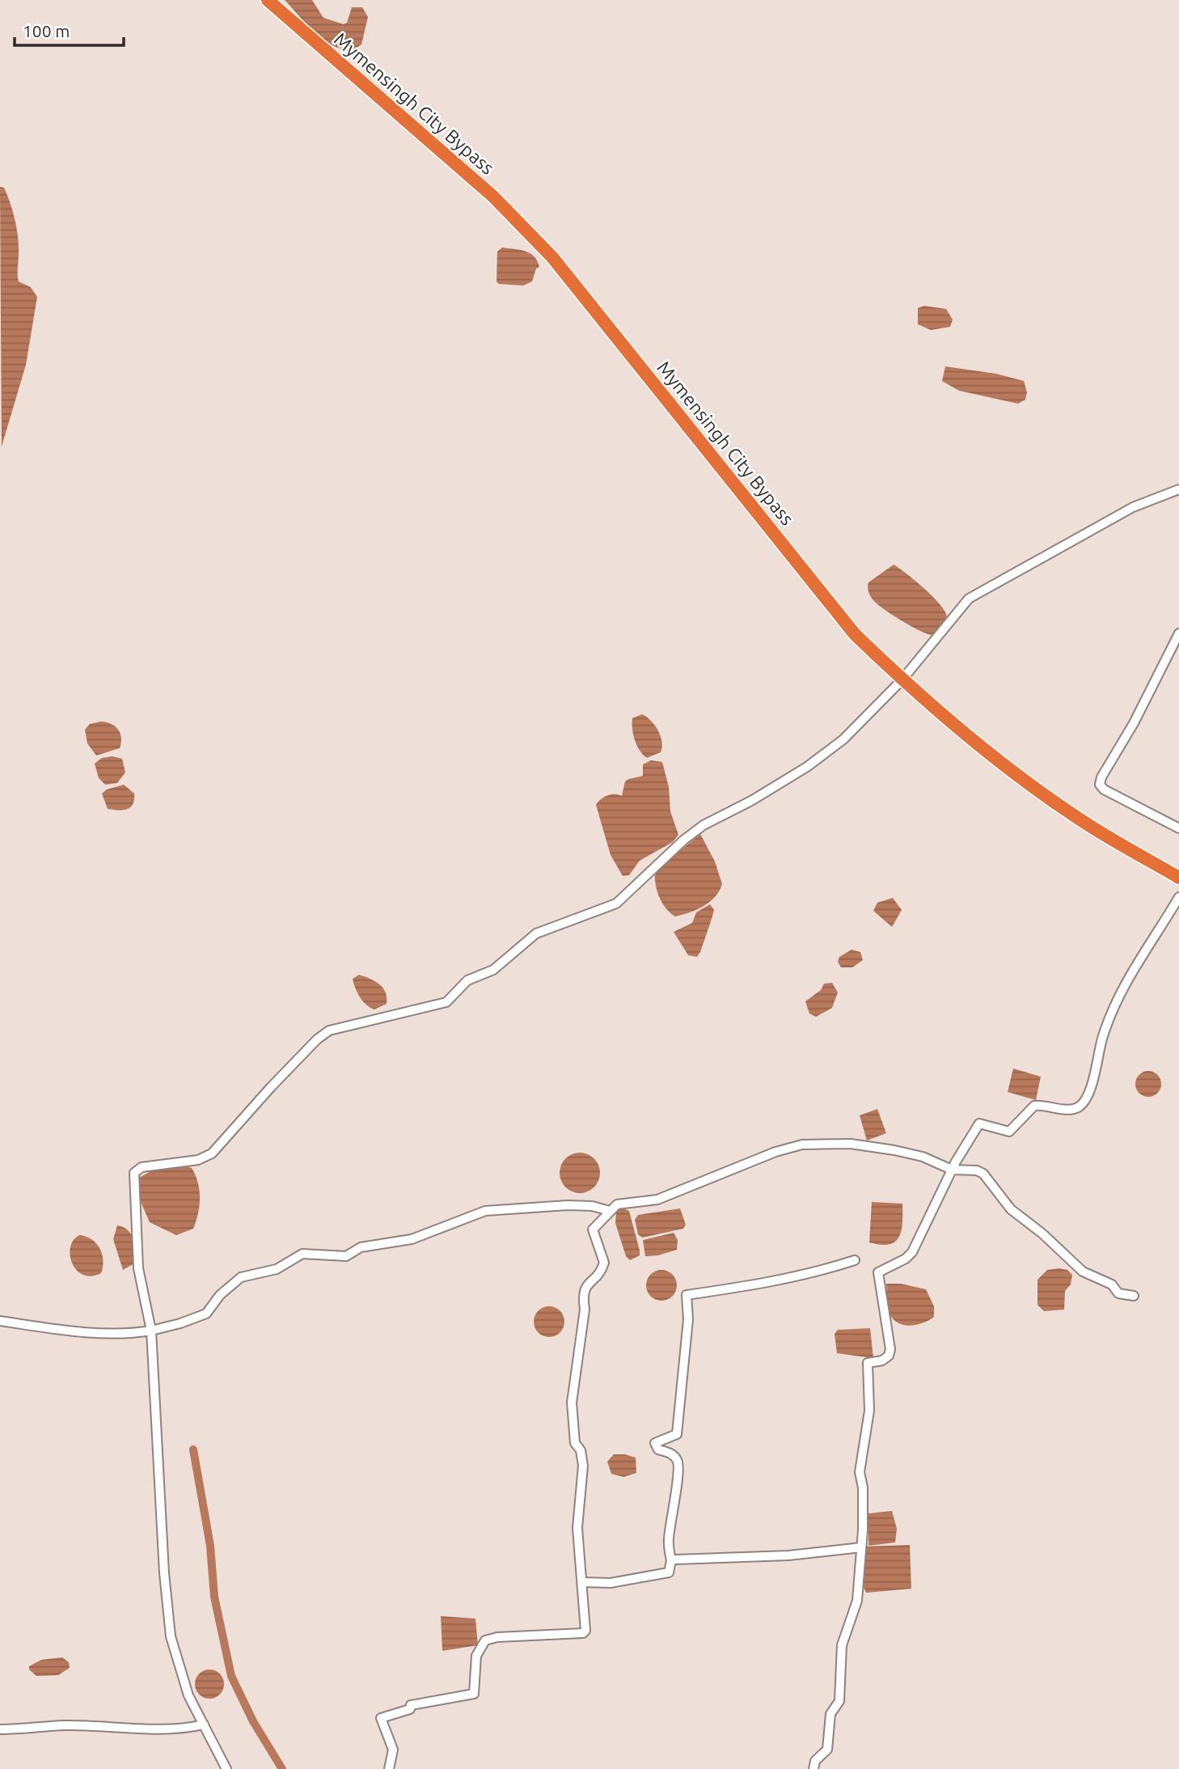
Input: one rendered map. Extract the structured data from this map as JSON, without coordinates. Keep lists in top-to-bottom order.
{
  "streets": {
    "highway": ["Mymensingh City Bypass"]
  },
  "scale_bar": "100 m"
}
